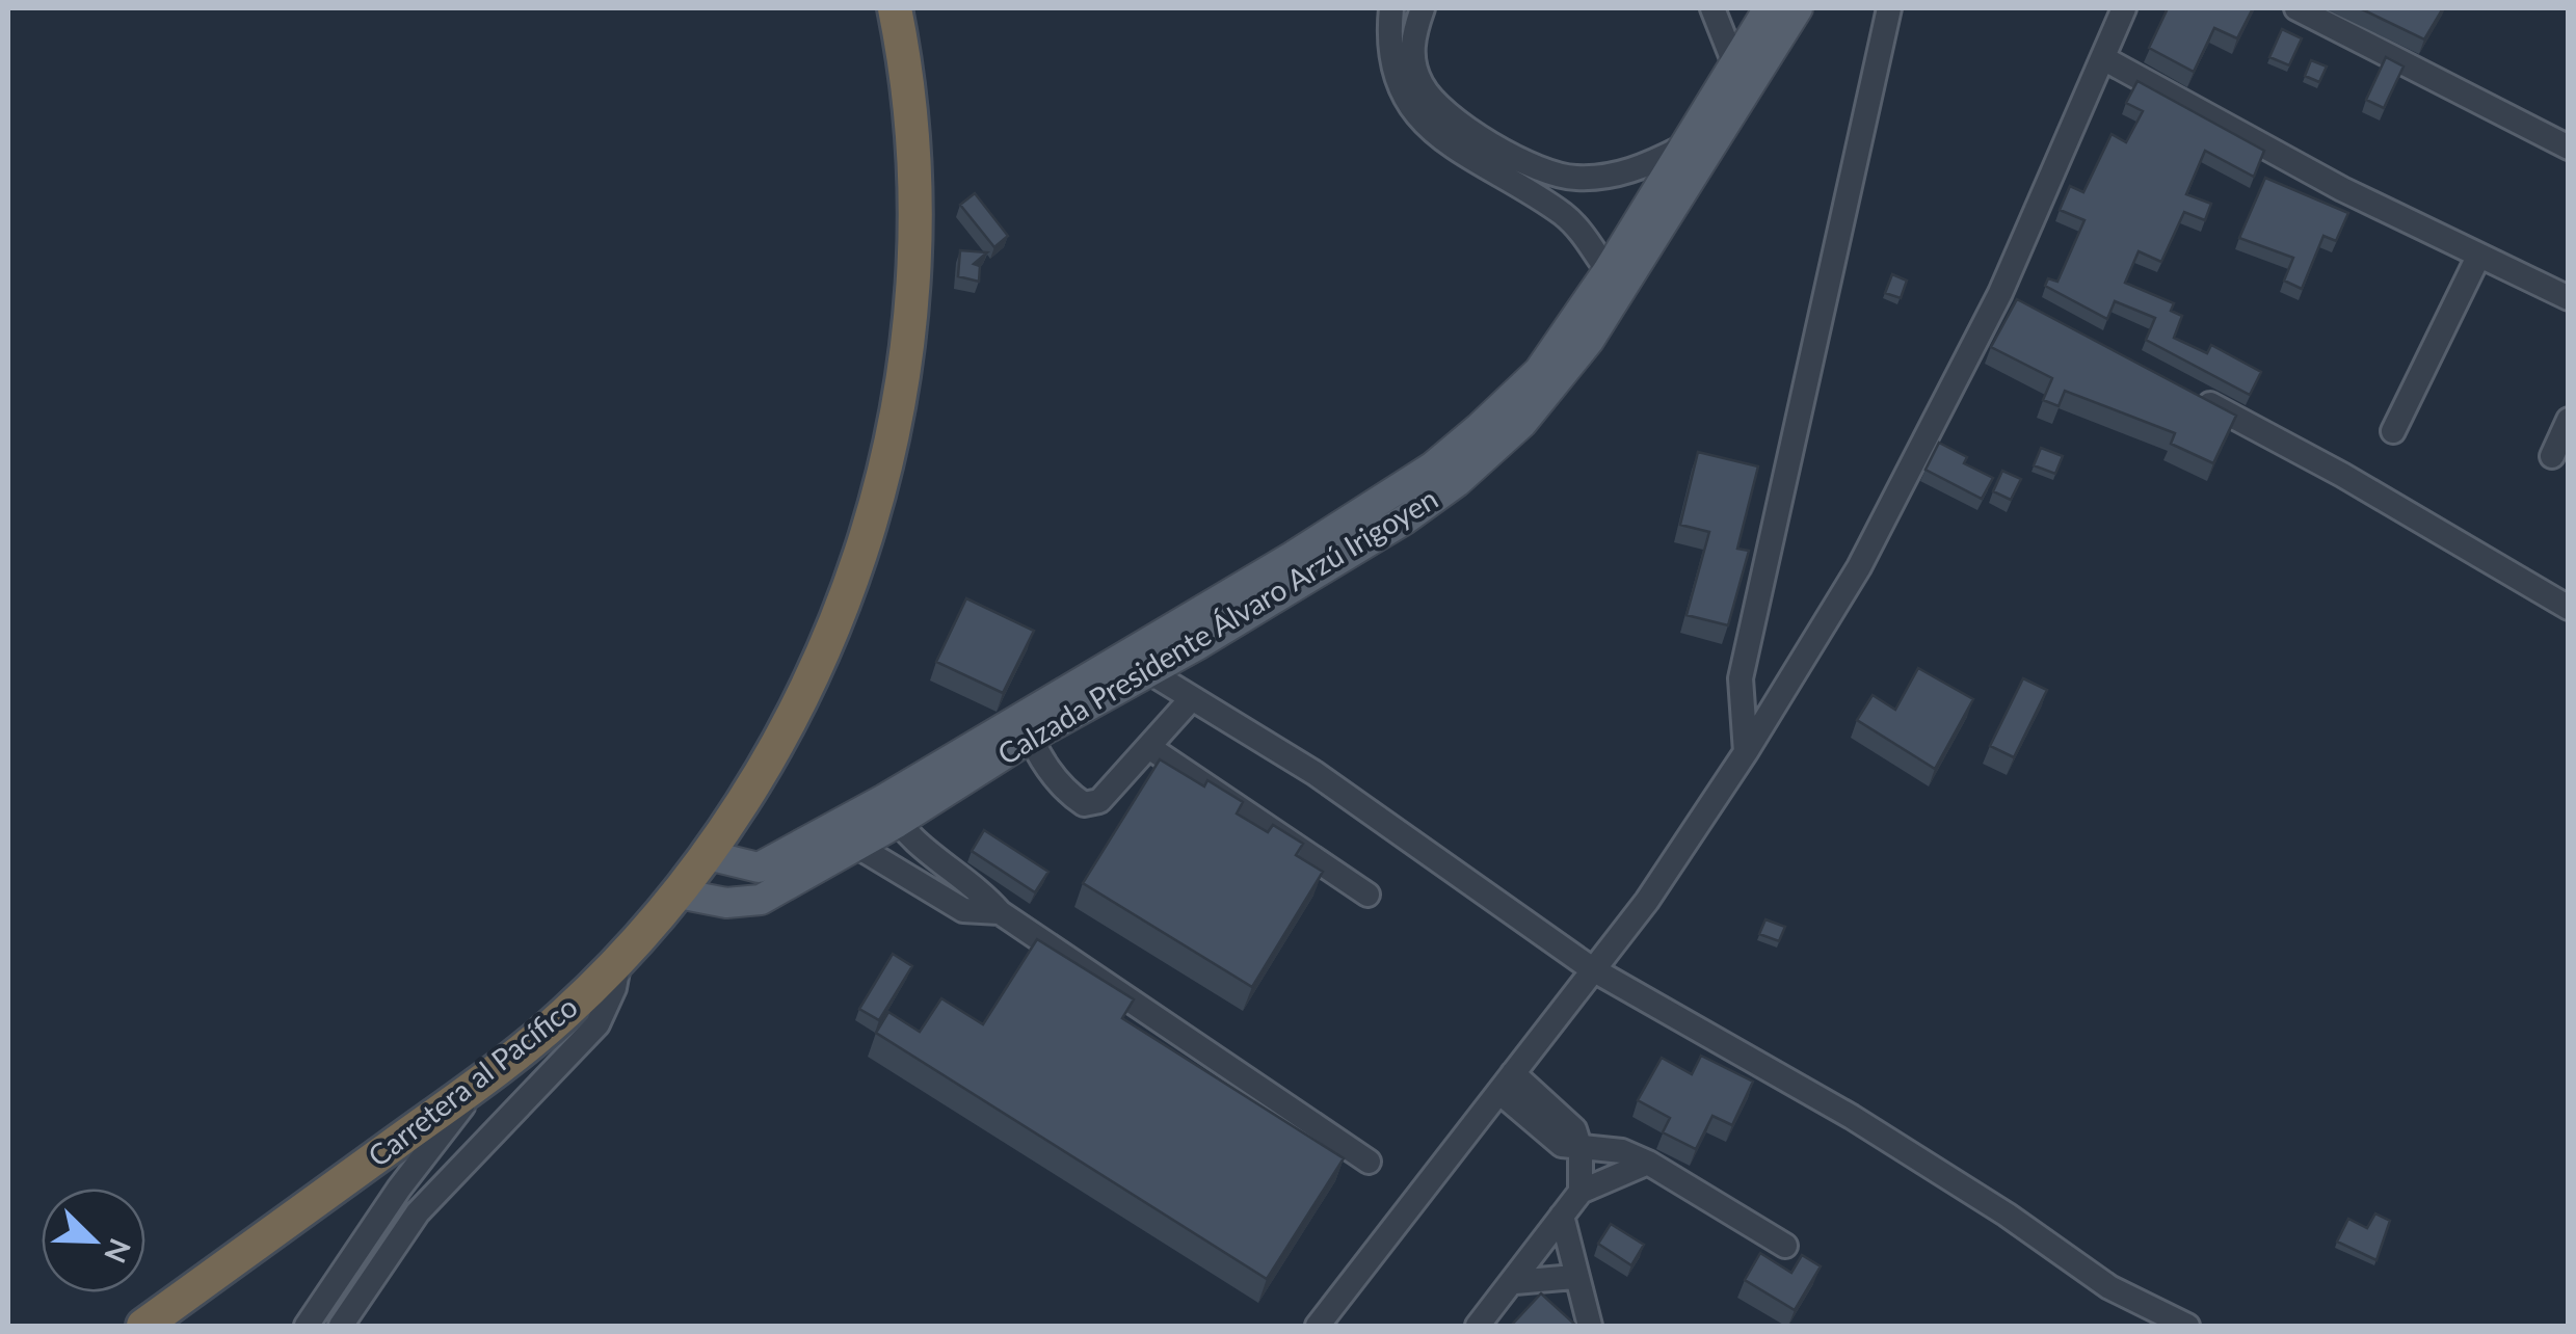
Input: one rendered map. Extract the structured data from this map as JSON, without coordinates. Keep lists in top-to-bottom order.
{
  "streets": {
    "highway": ["Carretera al Pacífico"],
    "main road": ["Calzada Presidente Álvaro Arzú Irigoyen"]
  },
  "crossings": [
    ["Calzada Presidente Álvaro Arzú Irigoyen", "Carretera al Pacífico"]
  ],
  "north": "bottom right"
}
